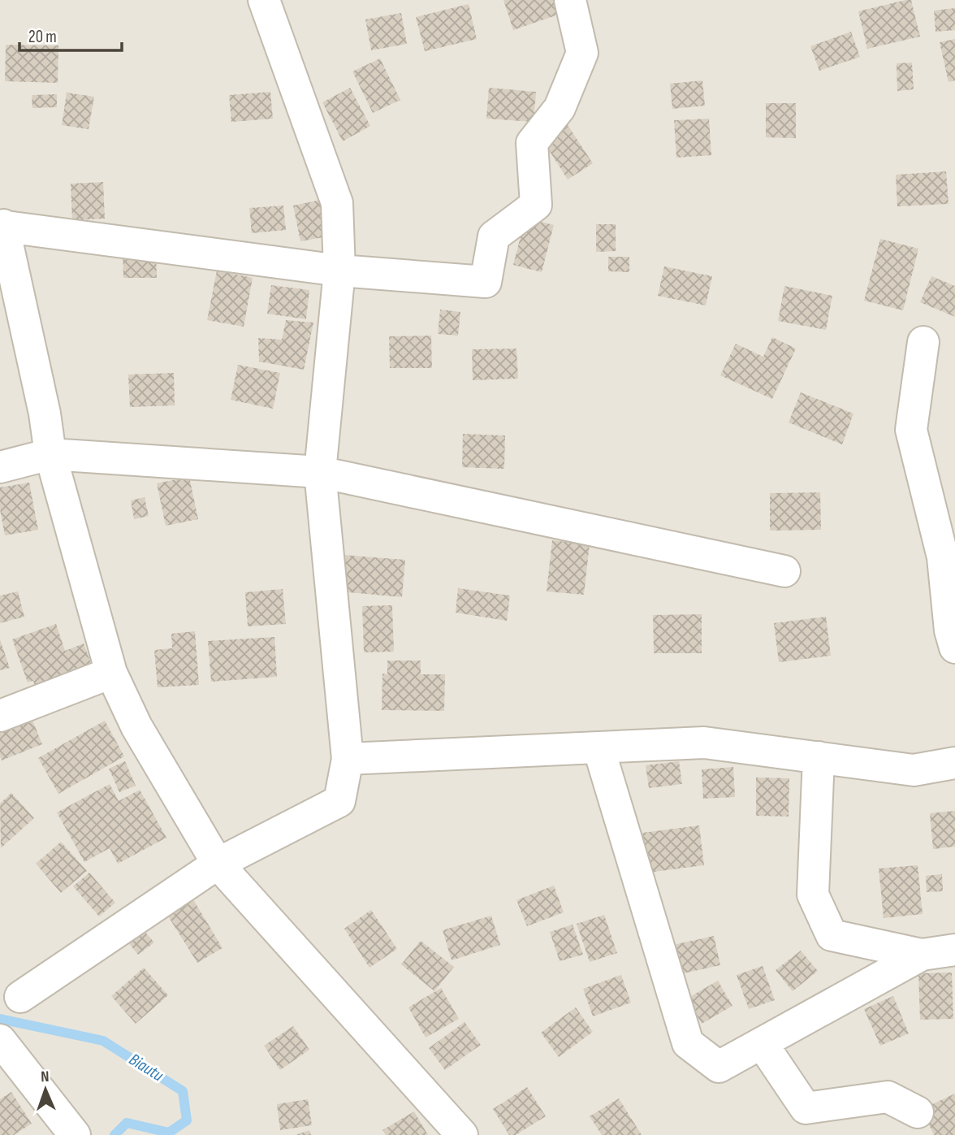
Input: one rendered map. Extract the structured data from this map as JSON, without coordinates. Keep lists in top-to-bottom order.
{
  "water": ["Biautu"],
  "scale_bar": "20 m",
  "north": "top"
}
